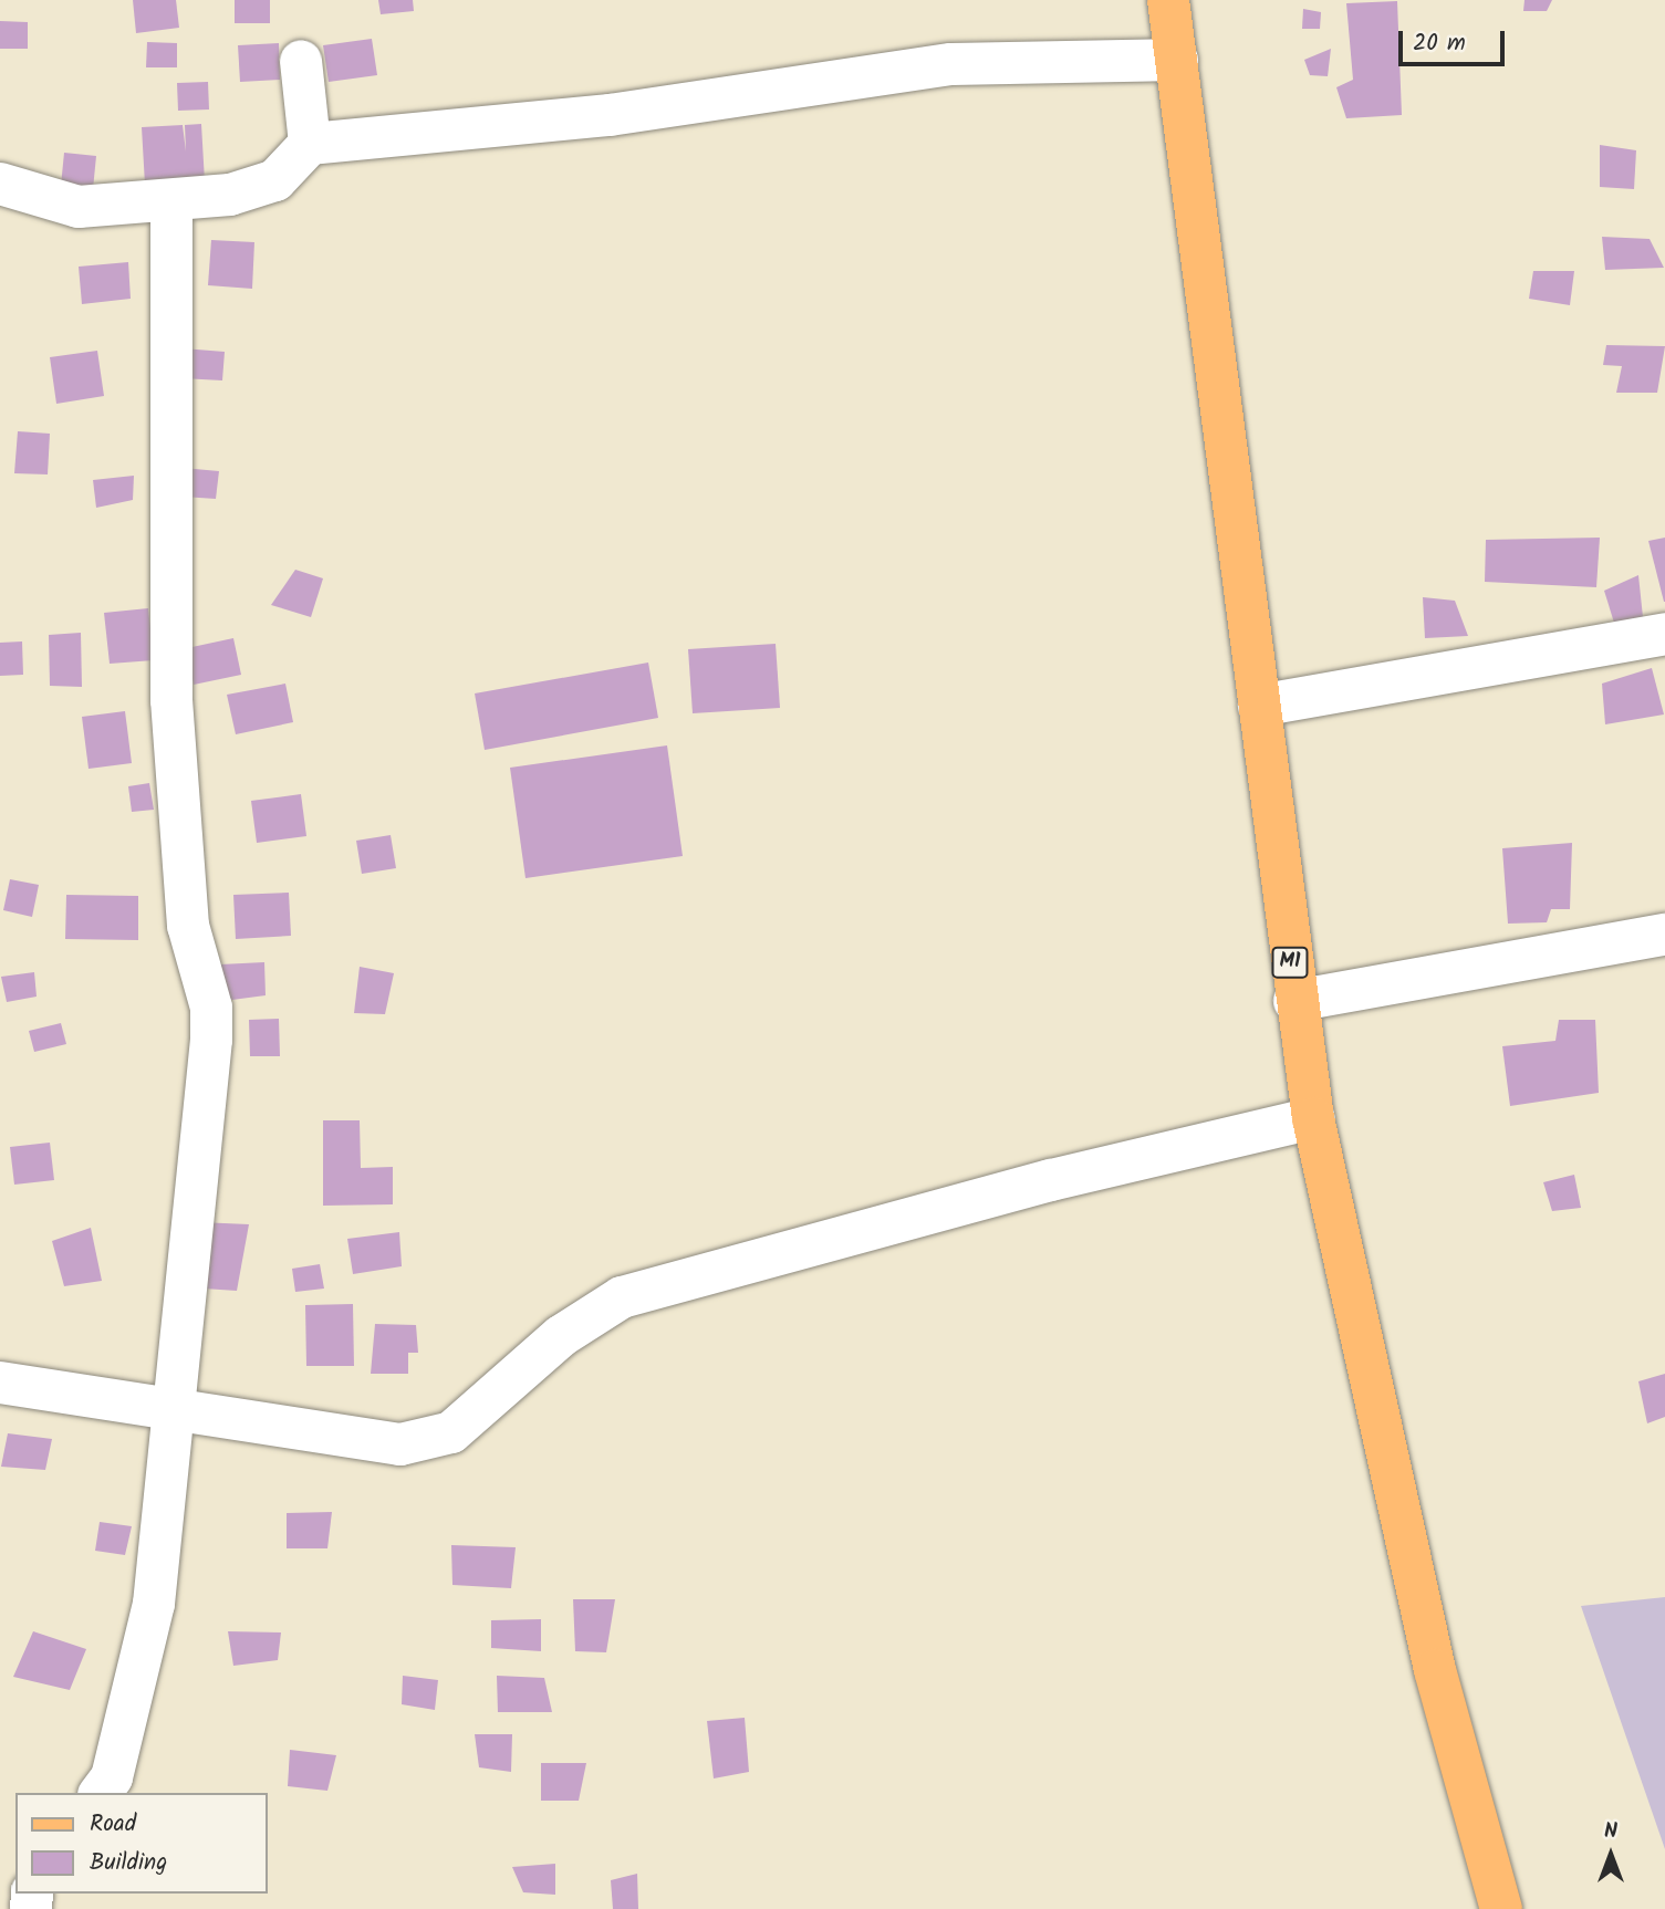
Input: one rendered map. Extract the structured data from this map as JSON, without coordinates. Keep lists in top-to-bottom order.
{
  "streets": {
    "main road": ["M1"]
  },
  "legend": ["Road", "Building"],
  "scale_bar": "20 m",
  "north": "top"
}
